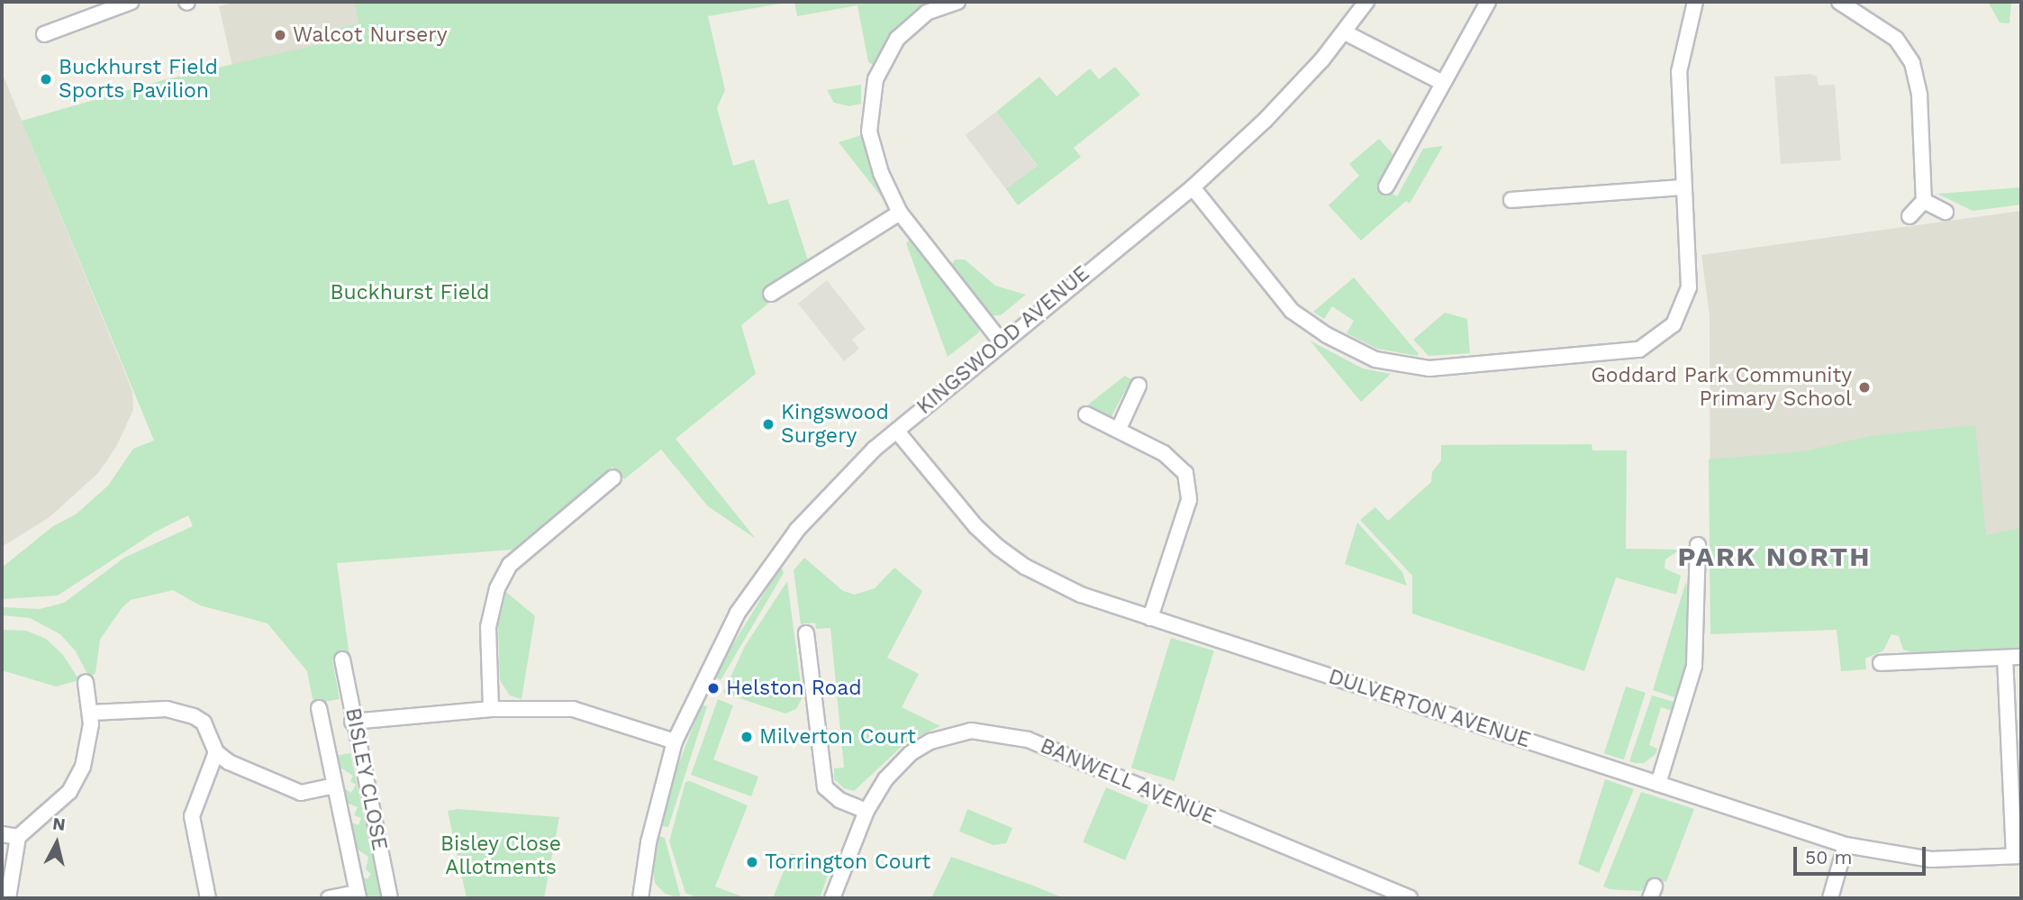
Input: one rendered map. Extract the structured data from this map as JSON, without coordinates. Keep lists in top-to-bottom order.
{
  "streets": {
    "street": [
      "KINGSWOOD AVENUE",
      "DULVERTON AVENUE",
      "BISLEY CLOSE",
      "BANWELL AVENUE"
    ]
  },
  "crossings": [
    ["KINGSWOOD AVENUE", "DULVERTON AVENUE"]
  ],
  "districts": ["PARK NORTH"],
  "parks": ["Buckhurst Field", "Bisley Close Allotments"],
  "places": [
    "Walcot Nursery",
    "Buckhurst Field Sports Pavilion",
    "Goddard Park Community Primary School",
    "Kingswood Surgery",
    "Helston Road",
    "Milverton Court",
    "Torrington Court"
  ],
  "scale_bar": "50 m",
  "north": "top"
}
